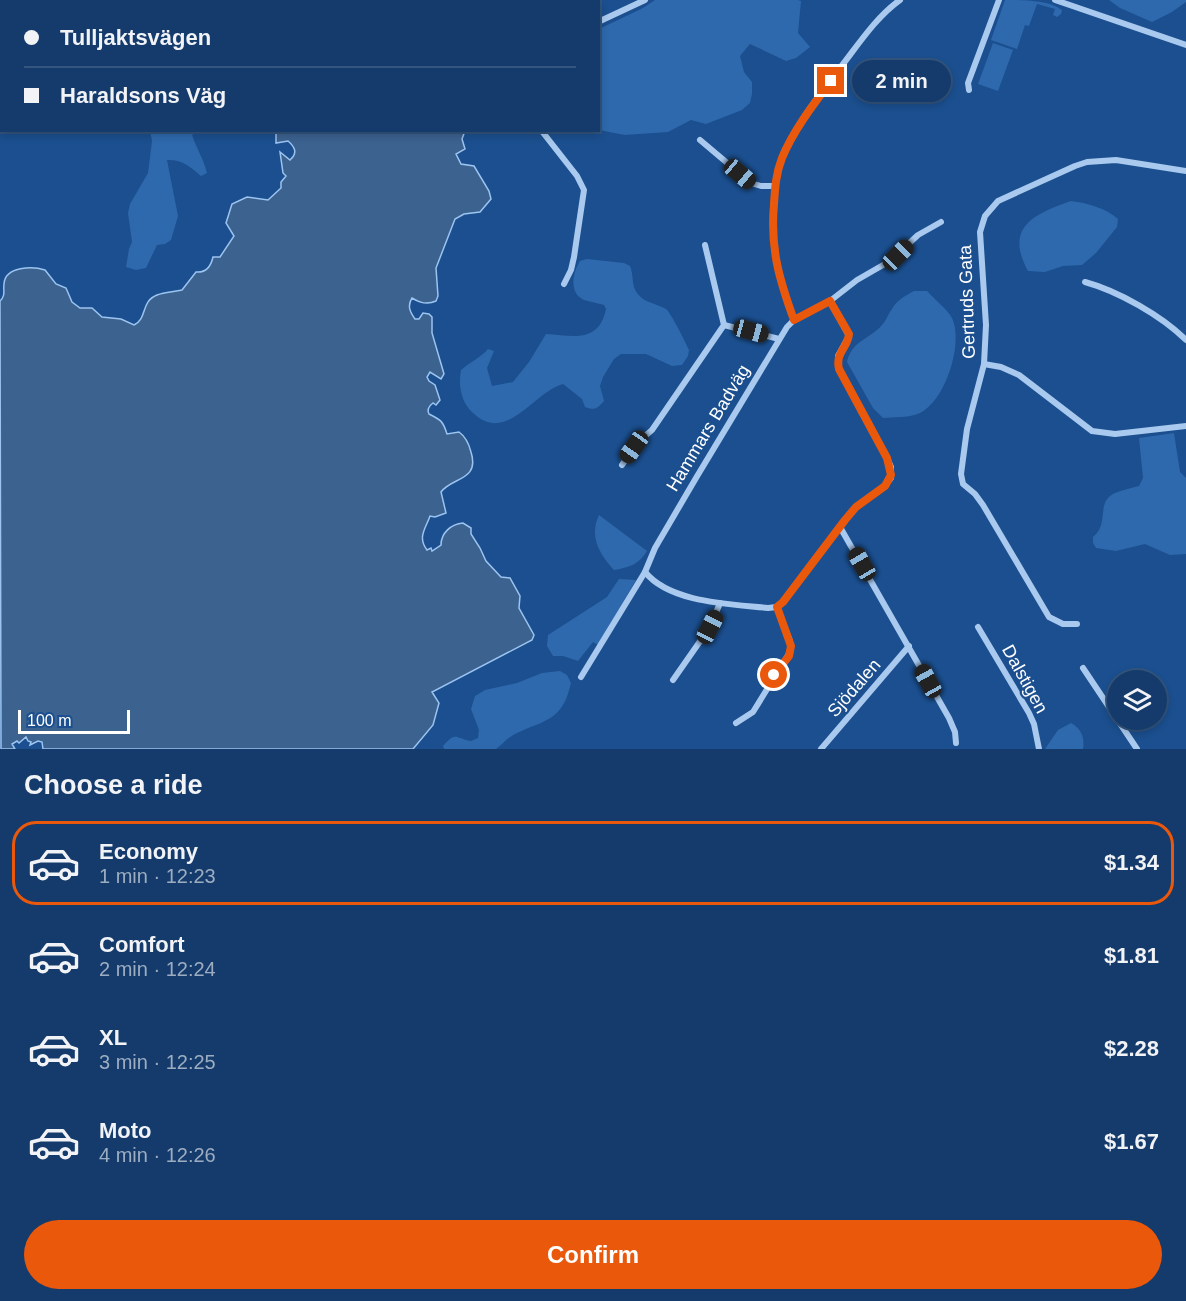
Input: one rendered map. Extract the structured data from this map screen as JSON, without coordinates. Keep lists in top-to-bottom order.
{
  "streets": {
    "street": [
      "Gertruds Gata",
      "Hammars Badväg",
      "Dalstigen",
      "Sjödalen"
    ]
  },
  "scale_bar": "100 m",
  "page": {
    "banner": ["Tulljaktsvägen", "Haraldsons Väg"],
    "bubble": "2 min",
    "scale": "100 m",
    "heading": "Choose a ride",
    "list": [
      {
        "name": "Economy",
        "note": "1 min · 12:23",
        "value": "$1.34"
      },
      {
        "name": "Comfort",
        "note": "2 min · 12:24",
        "value": "$1.81"
      },
      {
        "name": "XL",
        "note": "3 min · 12:25",
        "value": "$2.28"
      },
      {
        "name": "Moto",
        "note": "4 min · 12:26",
        "value": "$1.67"
      }
    ],
    "buttons": "Confirm"
  }
}
